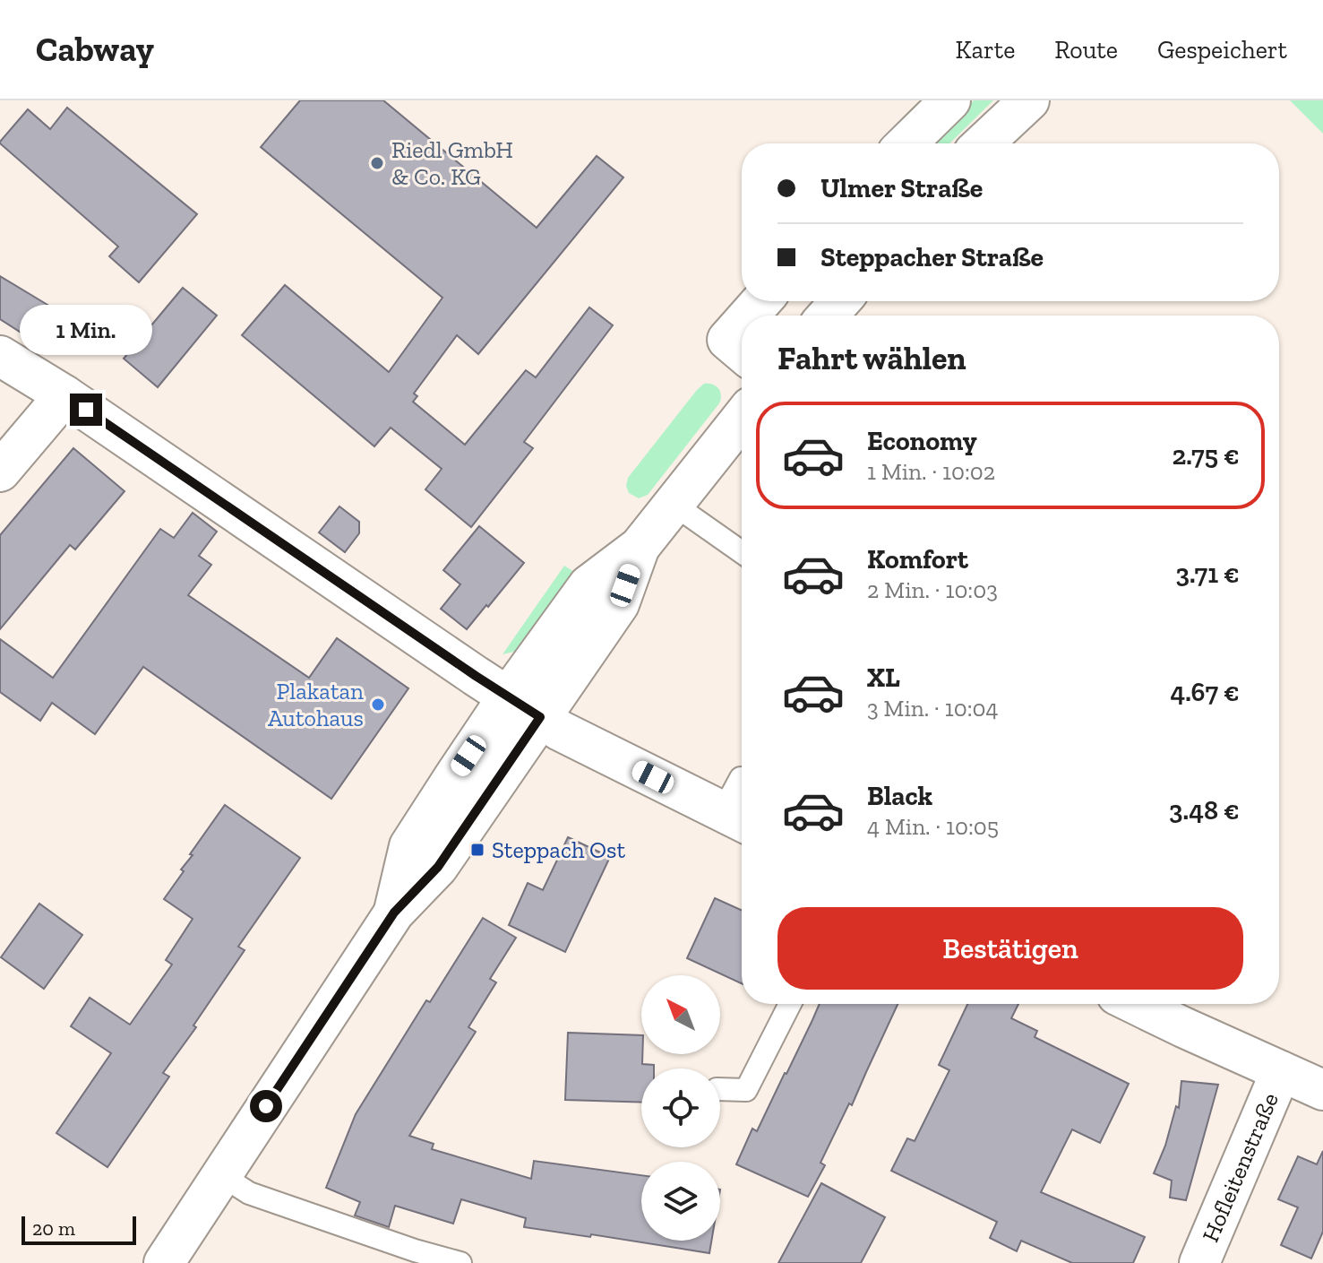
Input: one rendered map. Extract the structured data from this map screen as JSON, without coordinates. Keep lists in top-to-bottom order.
{
  "streets": {
    "street": ["Hofleitenstraße"]
  },
  "places": {
    "other": ["Riedl GmbH & Co. KG", "Plakatan Autohaus"],
    "transit": ["Steppach Ost"]
  },
  "scale_bar": "20 m",
  "north": "top left",
  "page": {
    "header": "Cabway",
    "nav": ["Karte", "Route", "Gespeichert"],
    "banner": ["Ulmer Straße", "Steppacher Straße"],
    "bubble": "1 Min.",
    "heading": "Fahrt wählen",
    "list": [
      {
        "name": "Economy",
        "note": "1 Min. · 10:02",
        "value": "2.75 €"
      },
      {
        "name": "Komfort",
        "note": "2 Min. · 10:03",
        "value": "3.71 €"
      },
      {
        "name": "XL",
        "note": "3 Min. · 10:04",
        "value": "4.67 €"
      },
      {
        "name": "Black",
        "note": "4 Min. · 10:05",
        "value": "3.48 €"
      }
    ],
    "buttons": "Bestätigen",
    "scale": "20 m"
  }
}
